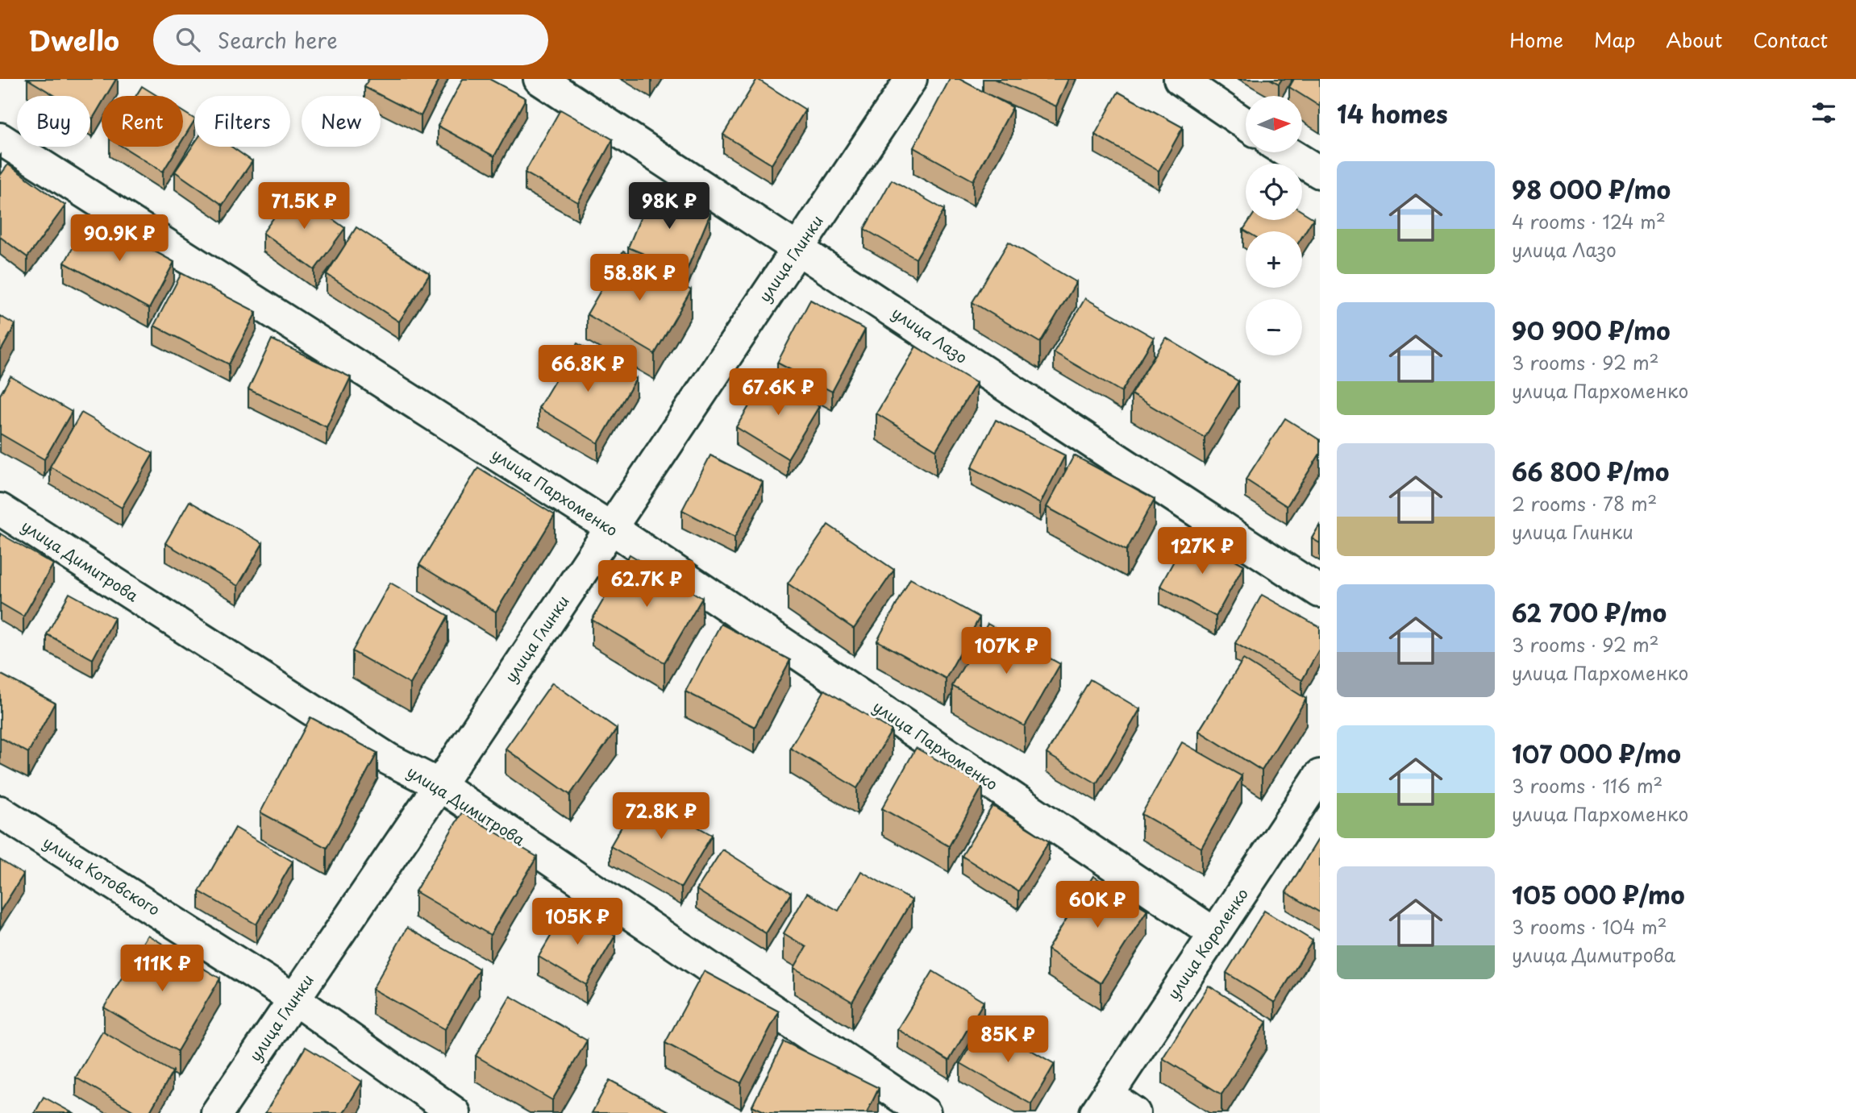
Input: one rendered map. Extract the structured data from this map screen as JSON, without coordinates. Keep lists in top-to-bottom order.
{
  "streets": {
    "street": [
      "улица Глинки",
      "улица Лазо",
      "улица Пархоменко",
      "улица Димитрова",
      "улица Котовского",
      "улица Короленко"
    ]
  },
  "crossings": [
    ["улица Глинки", "улица Лазо"],
    ["улица Глинки", "улица Пархоменко"],
    ["улица Глинки", "улица Димитрова"],
    ["улица Глинки", "улица Котовского"],
    ["улица Пархоменко", "улица Короленко"]
  ],
  "north": "right",
  "page": {
    "header": "Dwello",
    "search": "Search here",
    "nav": [
      "Home",
      "Map",
      "About",
      "Contact"
    ],
    "heading": "14 homes",
    "map_buttons": ["+", "−"],
    "chip": [
      "Buy",
      "Rent",
      "Filters",
      "New"
    ],
    "list": [
      {
        "name": "98 000 ₽/mo",
        "note": "4 rooms · 124 m² · улица Лазо"
      },
      {
        "name": "90 900 ₽/mo",
        "note": "3 rooms · 92 m² · улица Пархоменко"
      },
      {
        "name": "66 800 ₽/mo",
        "note": "2 rooms · 78 m² · улица Глинки"
      },
      {
        "name": "62 700 ₽/mo",
        "note": "3 rooms · 92 m² · улица Пархоменко"
      },
      {
        "name": "107 000 ₽/mo",
        "note": "3 rooms · 116 m² · улица Пархоменко"
      },
      {
        "name": "105 000 ₽/mo",
        "note": "3 rooms · 104 m² · улица Димитрова"
      }
    ],
    "price": [
      "71.5K ₽",
      "98K ₽",
      "90.9K ₽",
      "58.8K ₽",
      "66.8K ₽",
      "67.6K ₽",
      "127K ₽",
      "62.7K ₽",
      "107K ₽",
      "72.8K ₽",
      "60K ₽",
      "105K ₽",
      "111K ₽",
      "85K ₽"
    ]
  }
}
